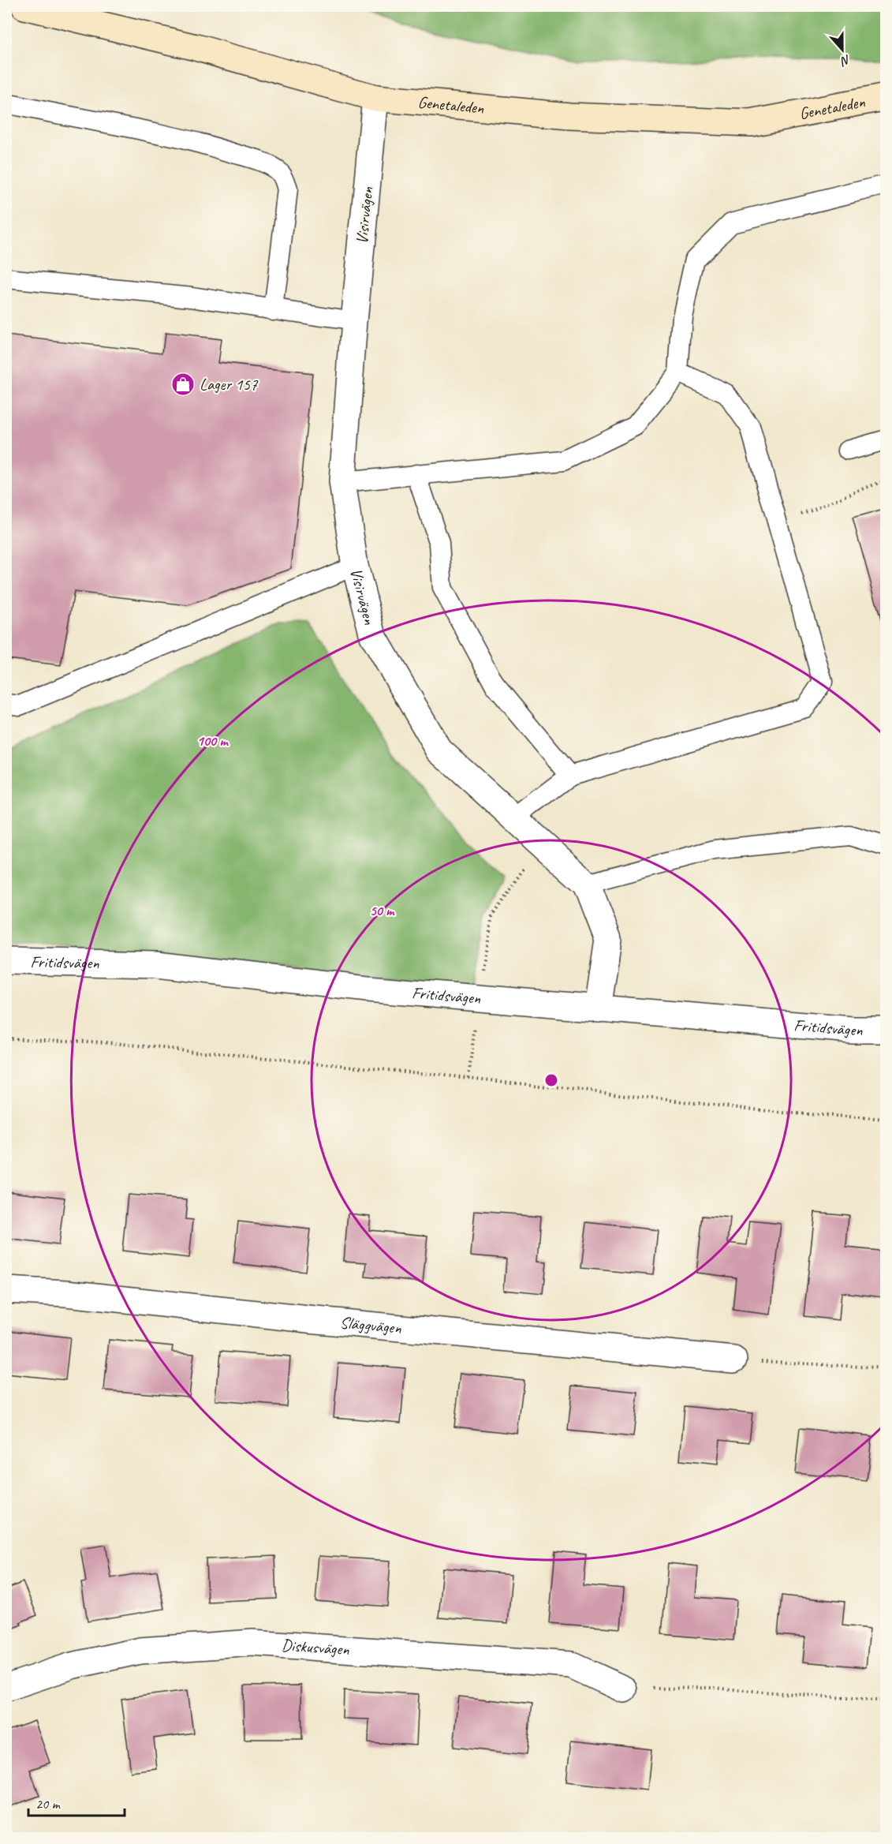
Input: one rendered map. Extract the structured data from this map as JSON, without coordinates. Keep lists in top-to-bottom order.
{
  "streets": {
    "main road": ["Genetaleden"],
    "street": [
      "Visirvägen",
      "Fritidsvägen",
      "Släggvägen",
      "Diskusvägen"
    ]
  },
  "crossings": [
    ["Genetaleden", "Visirvägen"],
    ["Visirvägen", "Fritidsvägen"]
  ],
  "places": {
    "shop": ["Lager 157"]
  },
  "scale_bar": "20 m",
  "north": "bottom",
  "rings": ["100 m", "50 m"]
}
